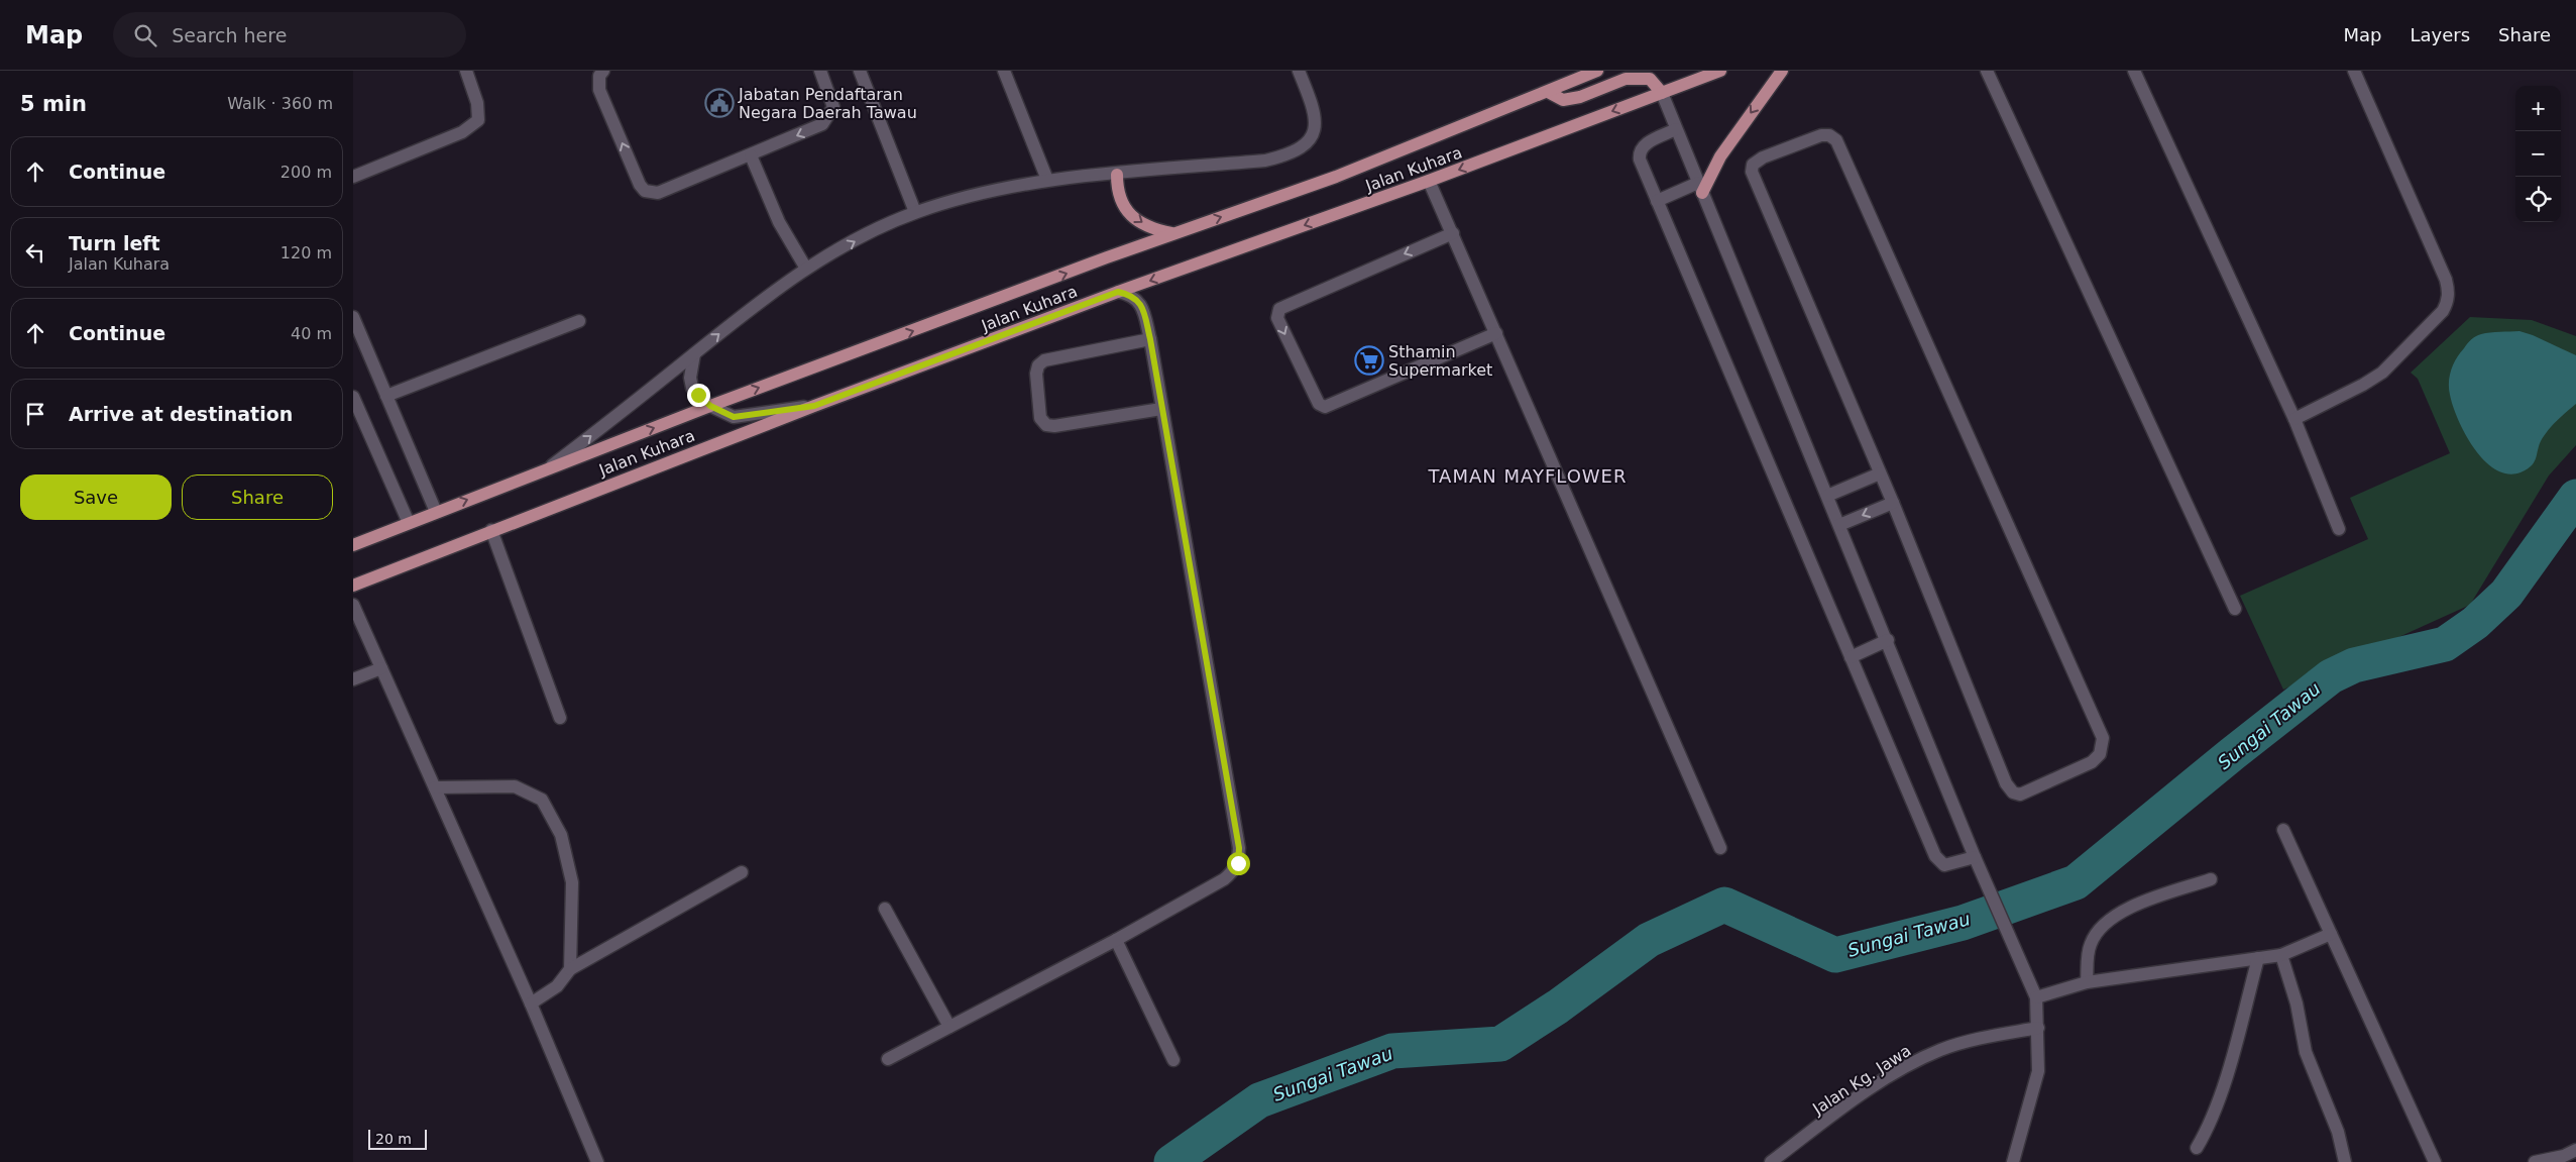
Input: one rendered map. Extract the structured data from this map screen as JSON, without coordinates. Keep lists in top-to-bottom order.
{
  "streets": {
    "main road": ["Jalan Kuhara"],
    "street": ["Jalan Kg. Jawa"]
  },
  "districts": ["TAMAN MAYFLOWER"],
  "water": ["Sungai Tawau"],
  "places": {
    "public building": ["Jabatan Pendaftaran Negara Daerah Tawau"],
    "supermarket": ["Sthamin Supermarket"]
  },
  "scale_bar": "20 m",
  "page": {
    "header": "Map",
    "search": "Search here",
    "nav": ["Map", "Layers", "Share"],
    "heading": ["5 min", "Walk · 360 m"],
    "map_buttons": ["+", "−"],
    "list": [
      ["Continue", "200 m"],
      ["Turn left", "Jalan Kuhara", "120 m"],
      ["Continue", "40 m"],
      "Arrive at destination"
    ],
    "buttons": ["Save", "Share"],
    "scale": "20 m"
  }
}
